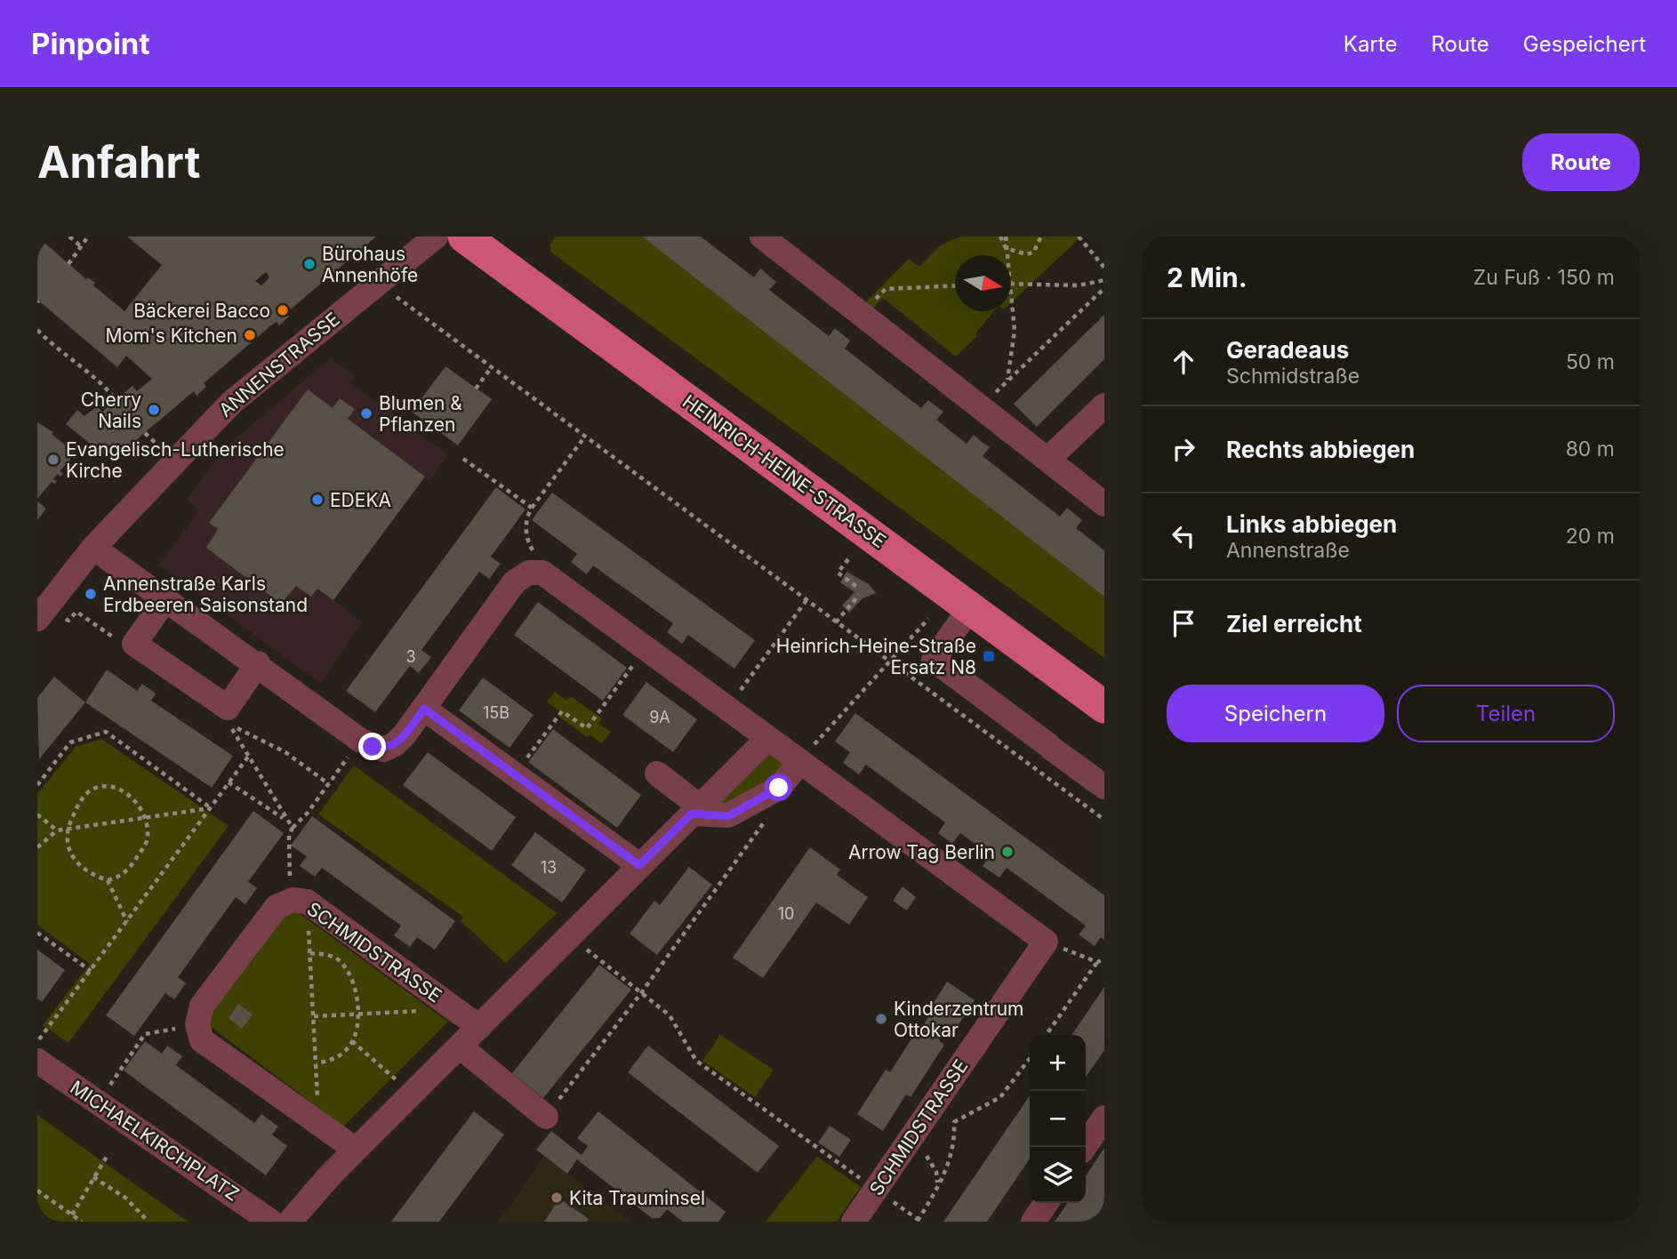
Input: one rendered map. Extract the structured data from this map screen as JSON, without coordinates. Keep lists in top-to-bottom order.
{
  "streets": {
    "main road": ["HEINRICH-HEINE-STRASSE"],
    "street": ["ANNENSTRASSE", "SCHMIDSTRASSE", "MICHAELKIRCHPLATZ"]
  },
  "places": {
    "other": [
      "Bürohaus Annenhöfe",
      "Bäckerei Bacco",
      "Mom's Kitchen",
      "Cherry Nails",
      "Blumen & Pflanzen",
      "Evangelisch-Lutherische Kirche",
      "EDEKA",
      "Annenstraße Karls Erdbeeren Saisonstand",
      "Arrow Tag Berlin",
      "Kinderzentrum Ottokar",
      "Kita Trauminsel"
    ],
    "transit": ["Heinrich-Heine-Straße Ersatz N8"]
  },
  "house_numbers": [
    "3",
    "15B",
    "9A",
    "13",
    "10"
  ],
  "north": "right",
  "page": {
    "header": "Pinpoint",
    "nav": ["Karte", "Route", "Gespeichert"],
    "buttons": [
      "Route",
      ["Speichern", "Teilen"]
    ],
    "title": "Anfahrt",
    "heading": ["2 Min.", "Zu Fuß · 150 m"],
    "list": [
      ["Geradeaus", "Schmidstraße", "50 m"],
      ["Rechts abbiegen", "80 m"],
      ["Links abbiegen", "Annenstraße", "20 m"],
      "Ziel erreicht"
    ],
    "map_buttons": ["+", "−"]
  }
}
